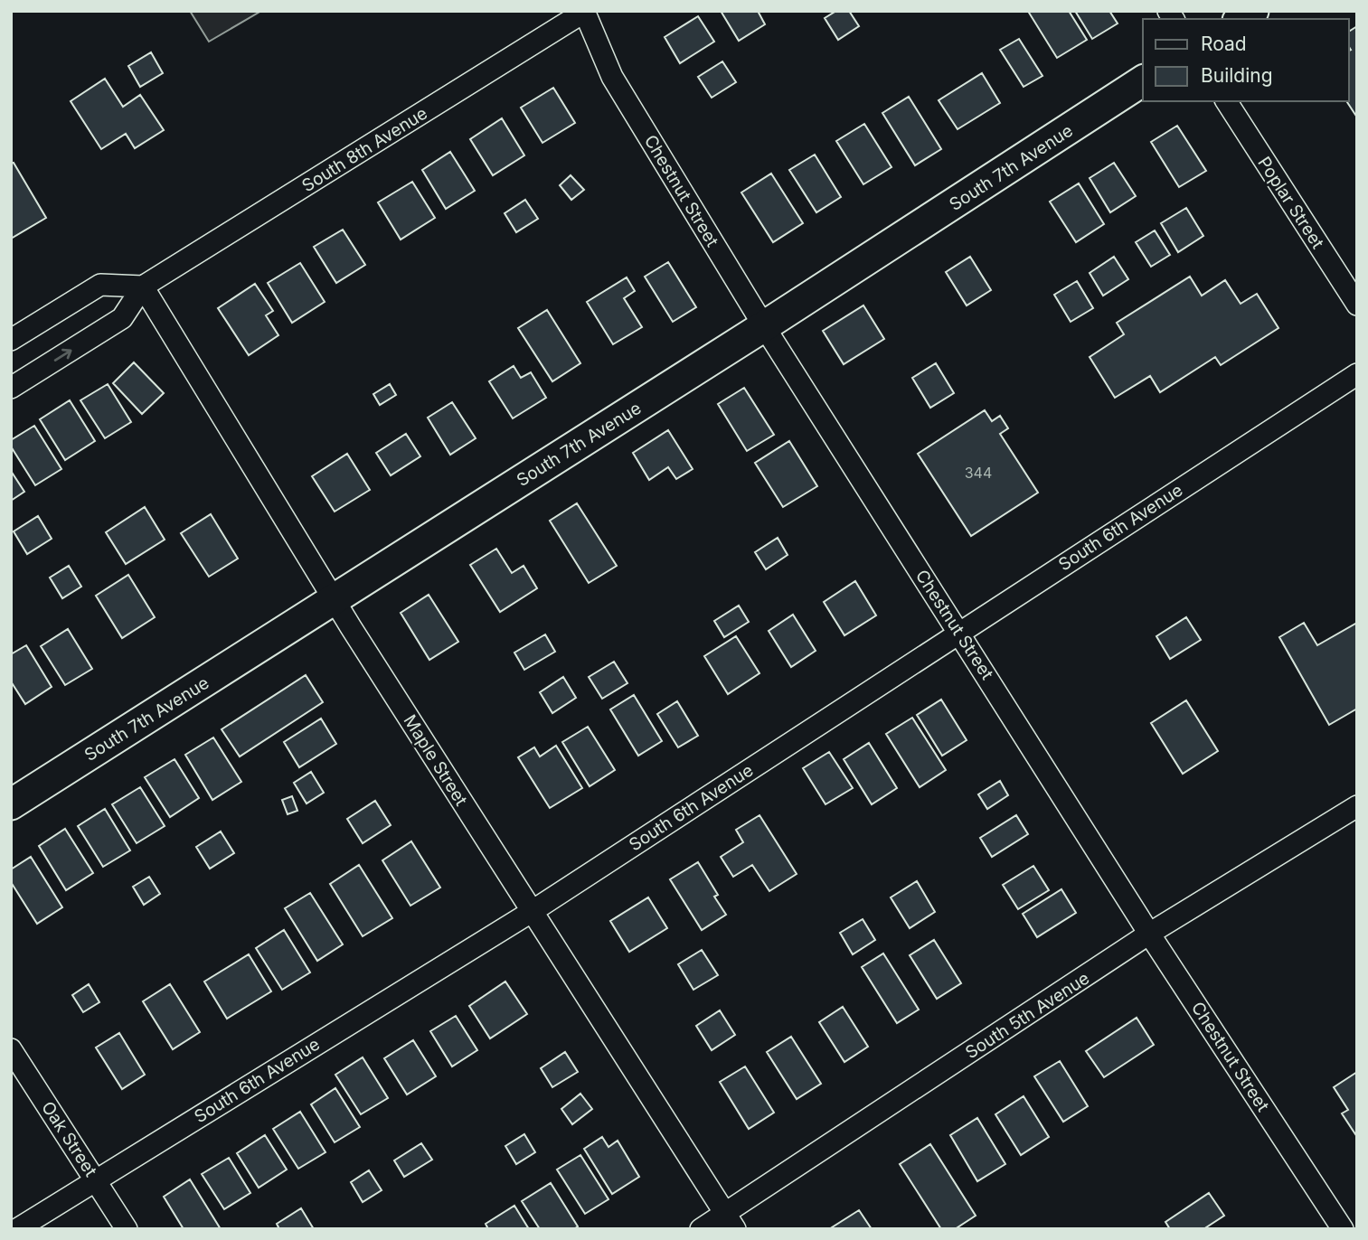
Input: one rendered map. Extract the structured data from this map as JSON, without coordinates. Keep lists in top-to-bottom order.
{
  "streets": {
    "street": [
      "South 8th Avenue",
      "South 7th Avenue",
      "Chestnut Street",
      "Poplar Street",
      "South 6th Avenue",
      "Maple Street",
      "South 5th Avenue",
      "Oak Street"
    ]
  },
  "crossings": [
    ["South 8th Avenue", "Chestnut Street"],
    ["South 8th Avenue", "Maple Street"],
    ["South 7th Avenue", "Chestnut Street"],
    ["South 7th Avenue", "Maple Street"],
    ["Chestnut Street", "South 6th Avenue"],
    ["Chestnut Street", "South 5th Avenue"],
    ["South 6th Avenue", "Maple Street"],
    ["South 6th Avenue", "Oak Street"],
    ["Maple Street", "South 5th Avenue"]
  ],
  "house_numbers": ["344"],
  "legend": ["Road", "Building"]
}
